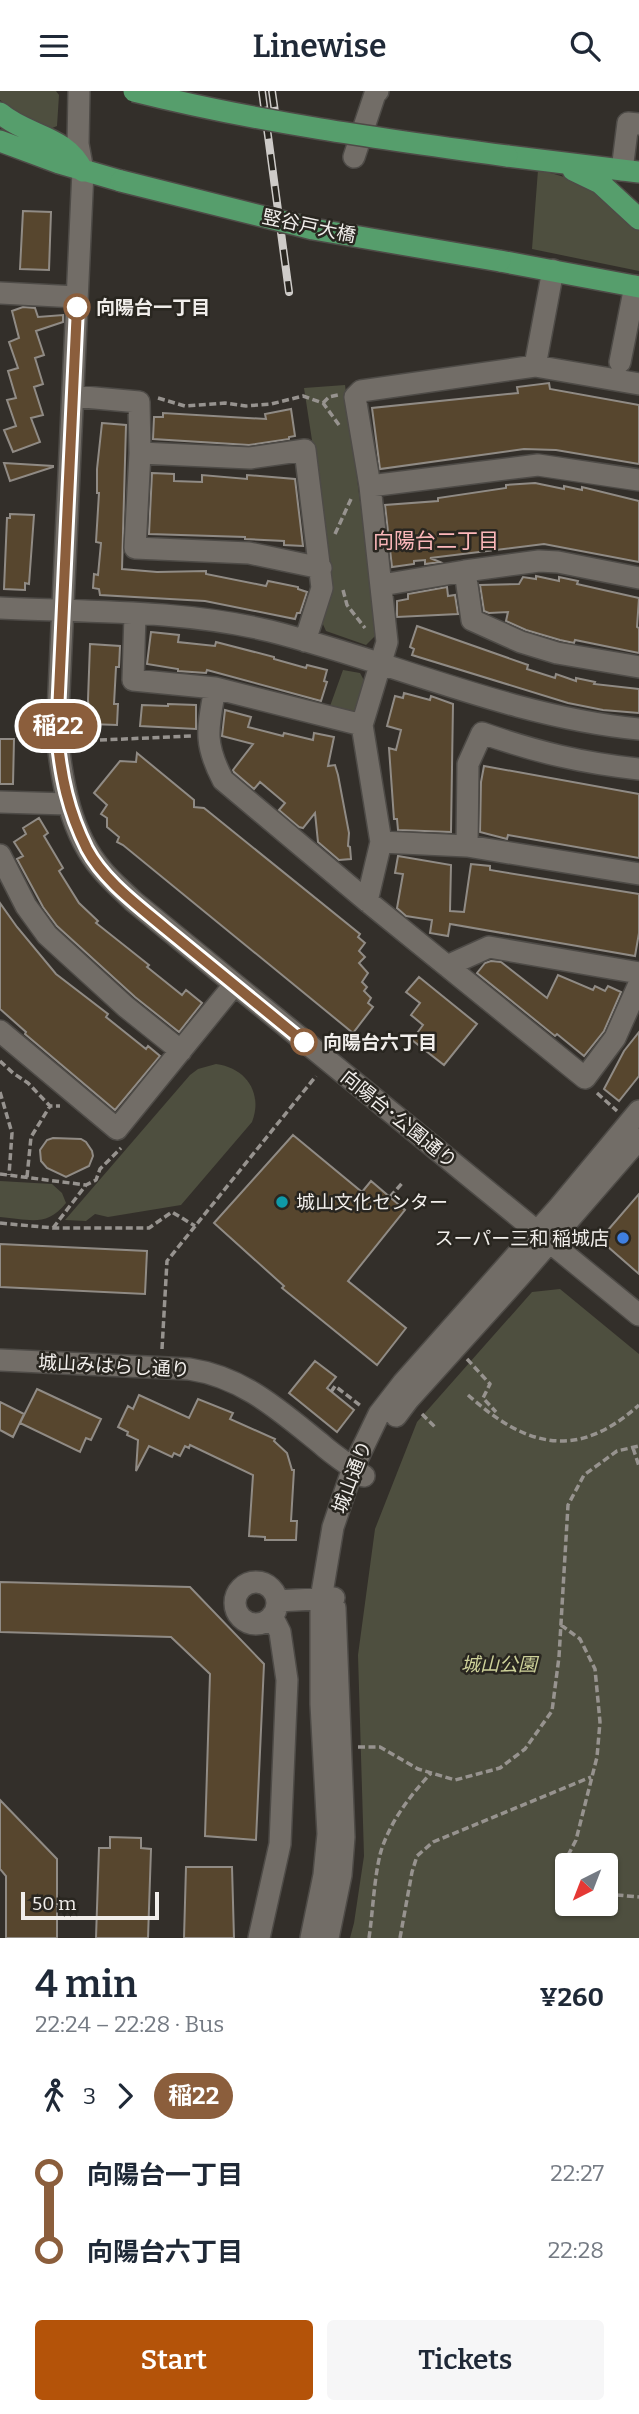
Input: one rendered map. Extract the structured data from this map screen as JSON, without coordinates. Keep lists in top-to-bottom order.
{
  "streets": {
    "main road": ["竪谷戸大橋"],
    "street": ["向陽台･公園通り", "城山みはらし通り", "城山通り"]
  },
  "crossings": [
    ["竪谷戸大橋", "向陽台･公園通り"],
    ["向陽台･公園通り", "城山通り"],
    ["城山みはらし通り", "城山通り"]
  ],
  "districts": ["向陽台二丁目"],
  "parks": ["城山公園"],
  "places": [
    "向陽台一丁目",
    "向陽台六丁目",
    "城山文化センター",
    "スーパー三和 稲城店"
  ],
  "lines": ["bus line 稲22"],
  "scale_bar": "50 m",
  "north": "bottom left",
  "page": {
    "header": "Linewise",
    "on_map": "稲22",
    "scale": "50 m",
    "heading": ["4 min", "22:24 – 22:28 · Bus", "¥260"],
    "legs": ["3", "稲22"],
    "list": [
      {
        "name": "向陽台一丁目",
        "value": "22:27"
      },
      {
        "name": "向陽台六丁目",
        "value": "22:28"
      }
    ],
    "buttons": ["Start", "Tickets"]
  }
}
